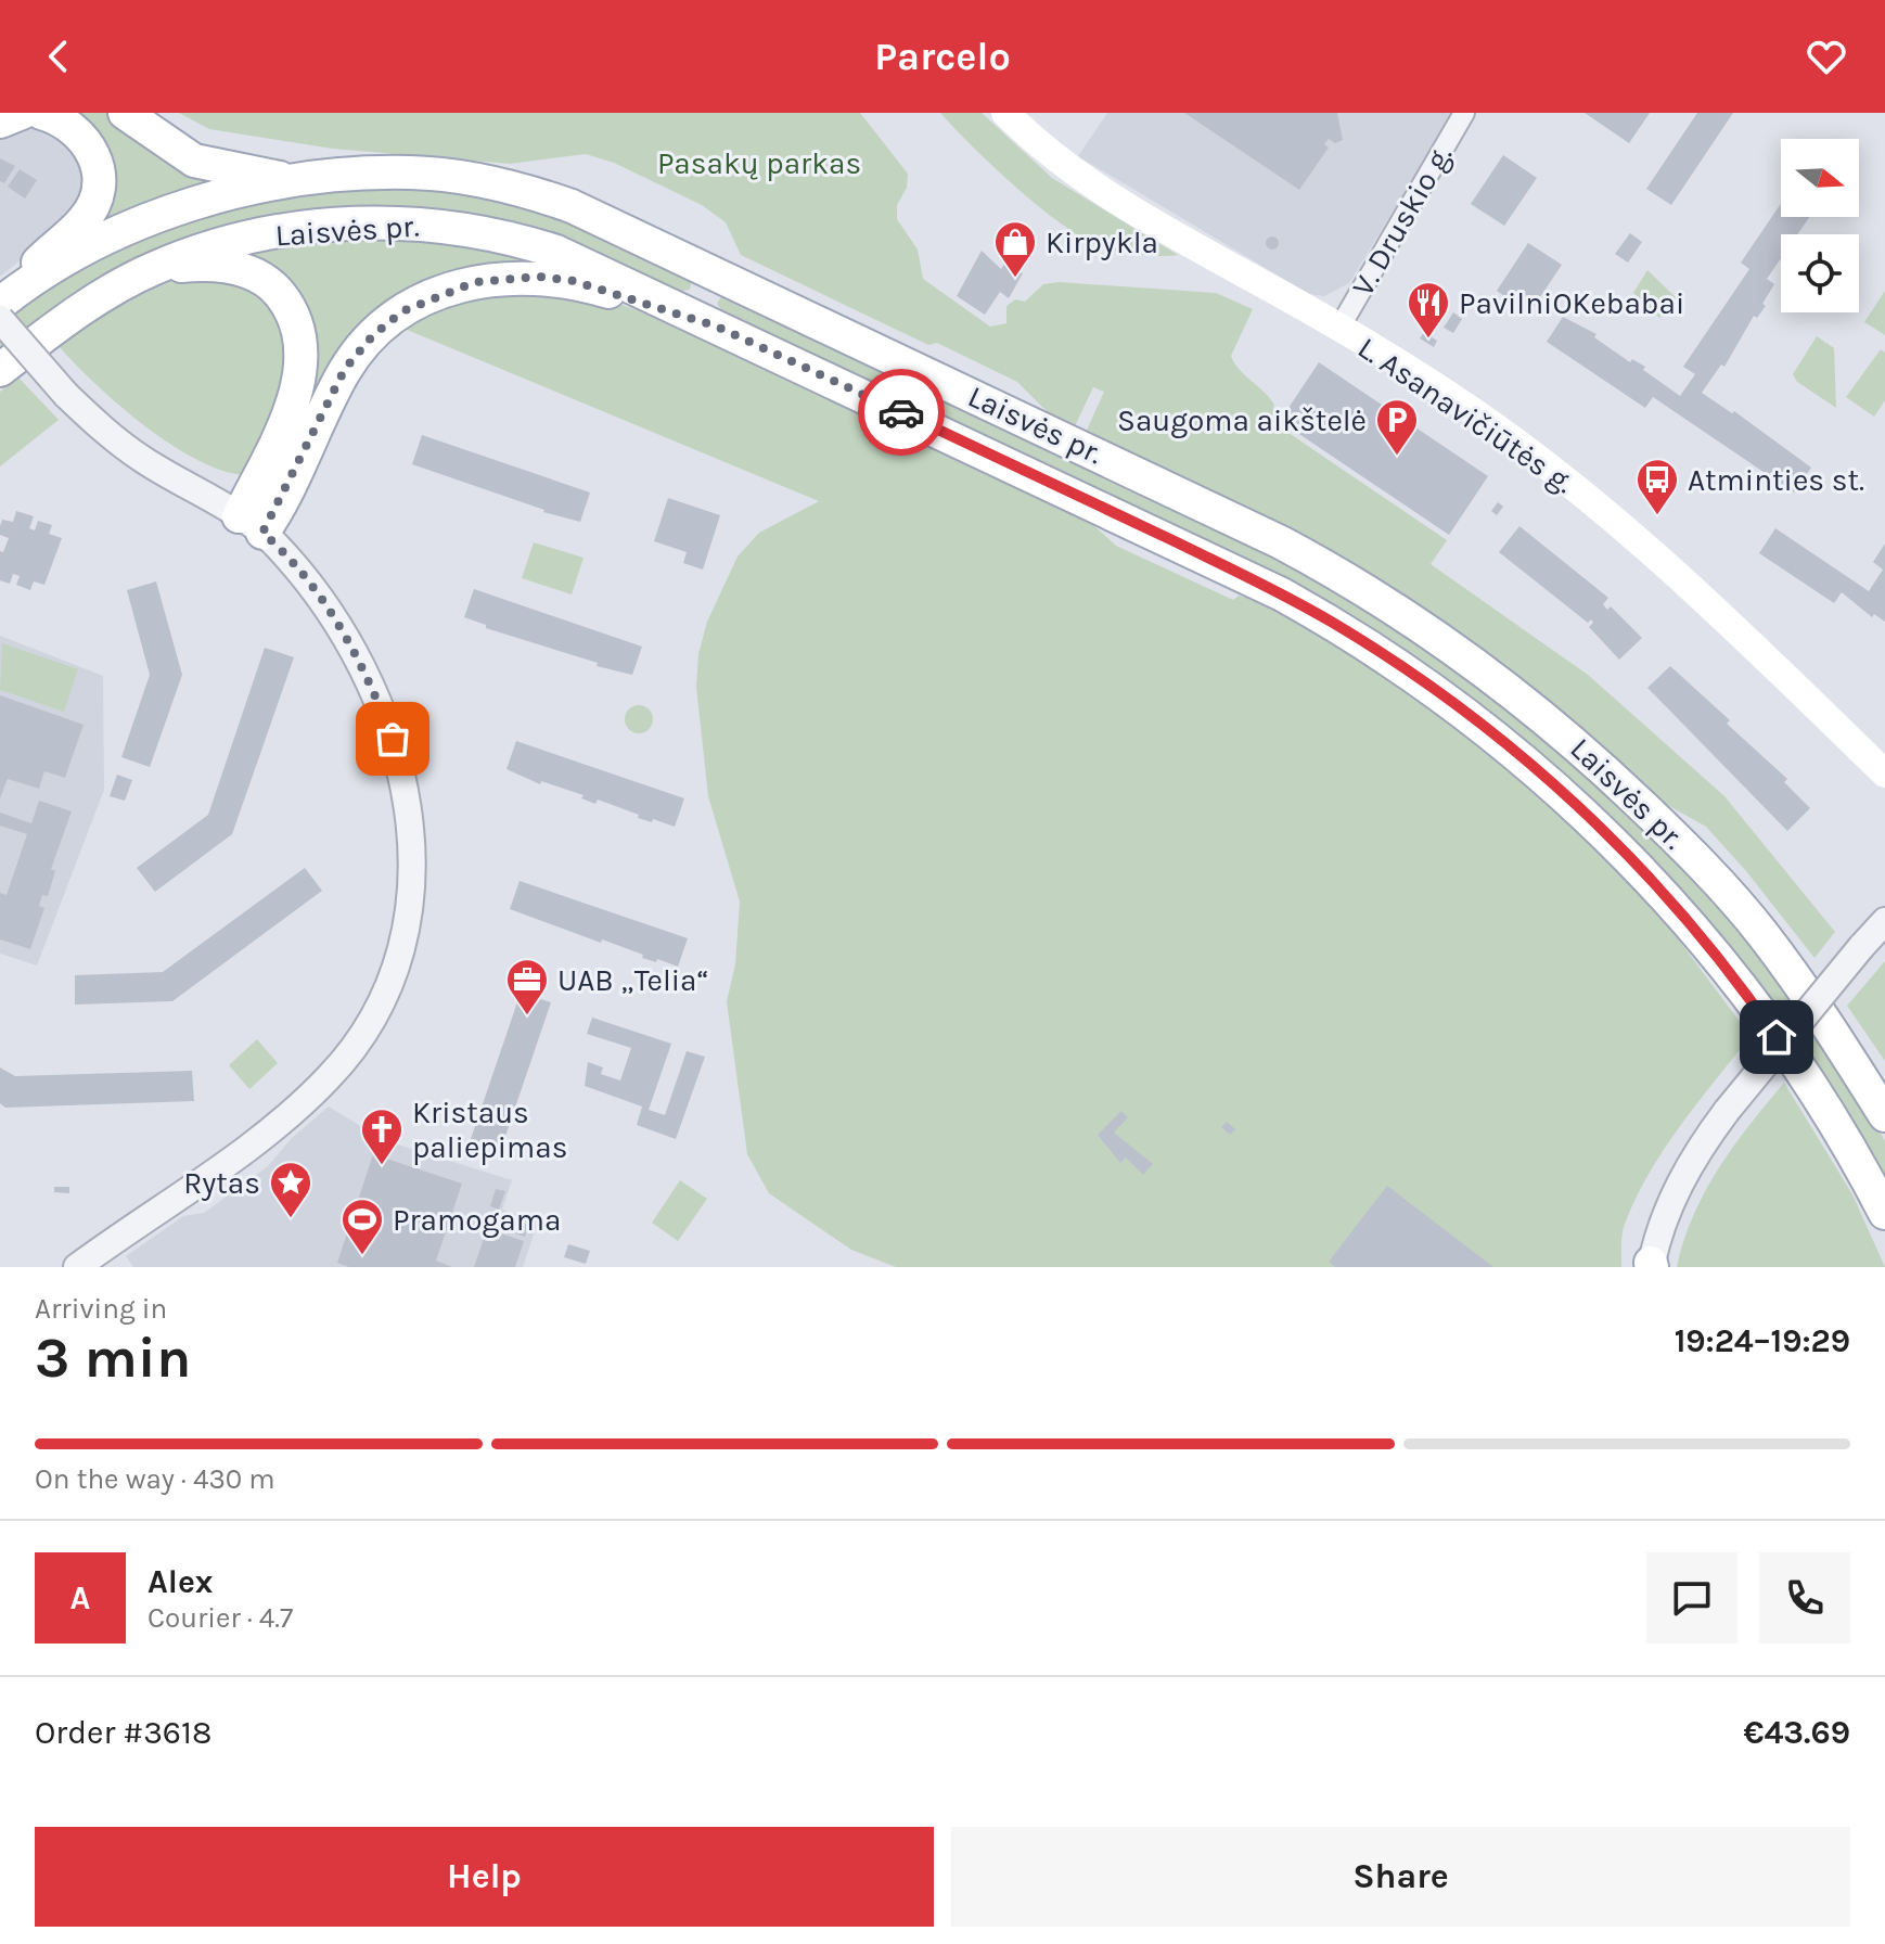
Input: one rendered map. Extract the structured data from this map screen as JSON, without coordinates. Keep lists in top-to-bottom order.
{
  "streets": {
    "main road": ["Laisvės pr.", "L. Asanavičiūtės g."],
    "street": ["V. Druskio g."]
  },
  "crossings": [
    ["V. Druskio g.", "L. Asanavičiūtės g."]
  ],
  "parks": ["Pasakų parkas"],
  "places": {
    "shop": ["Kirpykla"],
    "restaurant": ["PavilniOKebabai"],
    "parking": ["Saugoma aikštelė"],
    "bus stop": ["Atminties st."],
    "office": ["UAB „Telia“"],
    "church": ["Kristaus paliepimas"],
    "place": ["Rytas"],
    "sports": ["Pramogama"]
  },
  "north": "right",
  "page": {
    "header": "Parcelo",
    "heading": ["3 min", "Arriving in", "19:24–19:29"],
    "panel": [
      "Alex",
      "Courier · 4.7",
      "Order #3618",
      "€43.69"
    ],
    "bar": "On the way · 430 m",
    "round": "A",
    "buttons": ["Help", "Share"]
  }
}
